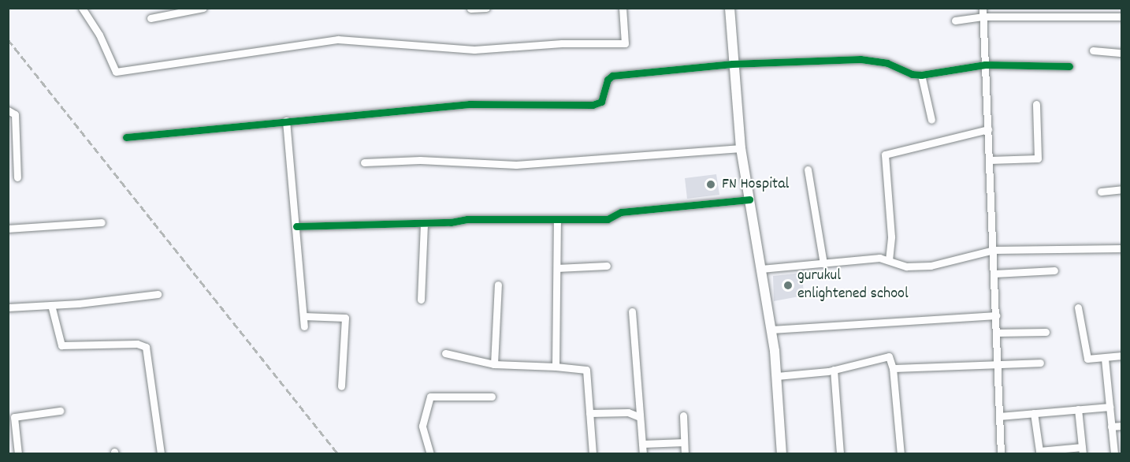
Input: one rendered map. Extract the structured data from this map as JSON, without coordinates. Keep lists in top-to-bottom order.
{
  "places": ["FN Hospital", "gurukul enlightened school"]
}
